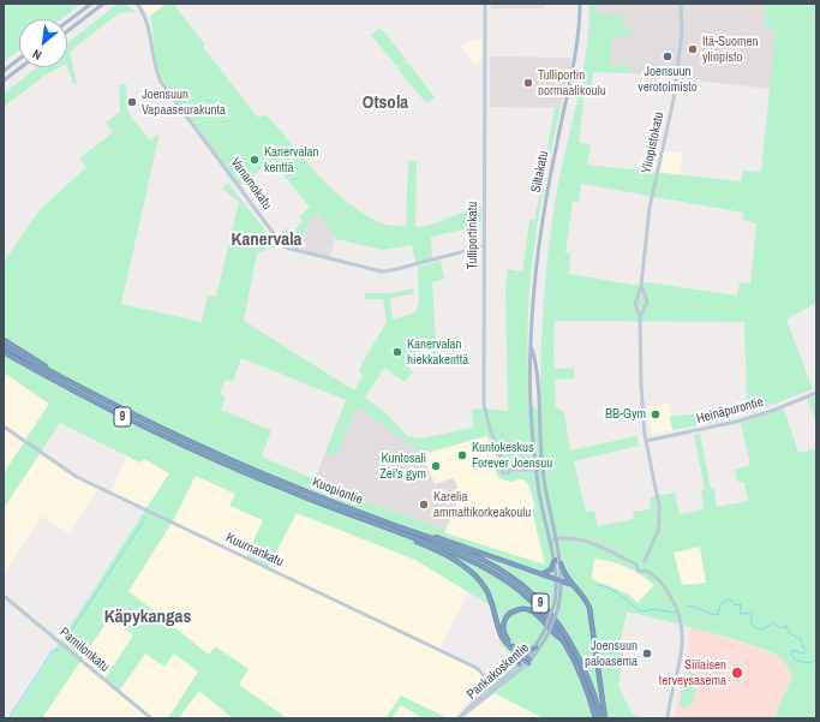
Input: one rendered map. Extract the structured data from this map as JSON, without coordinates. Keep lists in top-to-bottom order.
{
  "streets": {
    "highway": ["9", "Kuopiontie"],
    "main road": ["Siltakatu", "Pankakoskentie"],
    "street": [
      "Yliopistokatu",
      "Vanamokatu",
      "Tulliportinkatu",
      "Heinäpurontie",
      "Kuurnankatu",
      "Pamilonkatu"
    ]
  },
  "crossings": [
    ["Yliopistokatu", "Heinäpurontie"],
    ["Siltakatu", "Pankakoskentie"],
    ["Vanamokatu", "Tulliportinkatu"],
    ["Kuurnankatu", "Pankakoskentie"]
  ],
  "districts": ["Otsola", "Kanervala", "Käpykangas"],
  "places": [
    "Itä-Suomen yliopisto",
    "Joensuun verotoimisto",
    "Tulliportin normaalikoulu",
    "Joensuun Vapaaseurakunta",
    "Kanervalan kenttä",
    "Kanervalan hiekkakenttä",
    "BB-Gym",
    "Kuntokeskus Forever Joensuu",
    "Kuntosali Zei's gym",
    "Karelia ammattikorkeakoulu",
    "Joensuun paloasema",
    "Siilaisen terveysasema"
  ],
  "north": "bottom left"
}
